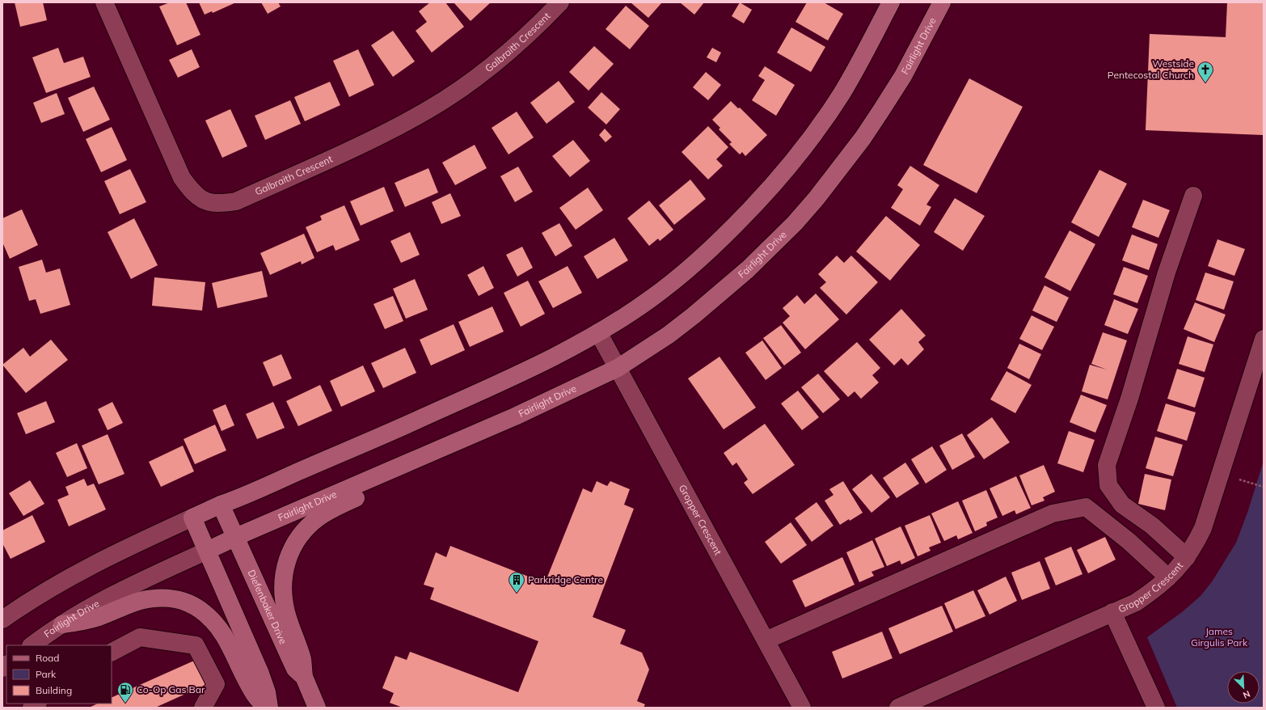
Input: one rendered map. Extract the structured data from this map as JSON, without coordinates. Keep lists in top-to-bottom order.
{
  "streets": {
    "main road": ["Fairlight Drive", "Diefenbaker Drive"],
    "street": ["Galbraith Crescent", "Gropper Crescent"]
  },
  "crossings": [
    ["Fairlight Drive", "Gropper Crescent"],
    ["Fairlight Drive", "Diefenbaker Drive"]
  ],
  "parks": ["James Girgulis Park"],
  "places": {
    "church": ["Westside Pentecostal Church"],
    "building": ["Parkridge Centre"],
    "fuel station": ["Co-Op Gas Bar"]
  },
  "legend": ["Road", "Park", "Building"],
  "north": "bottom right"
}
